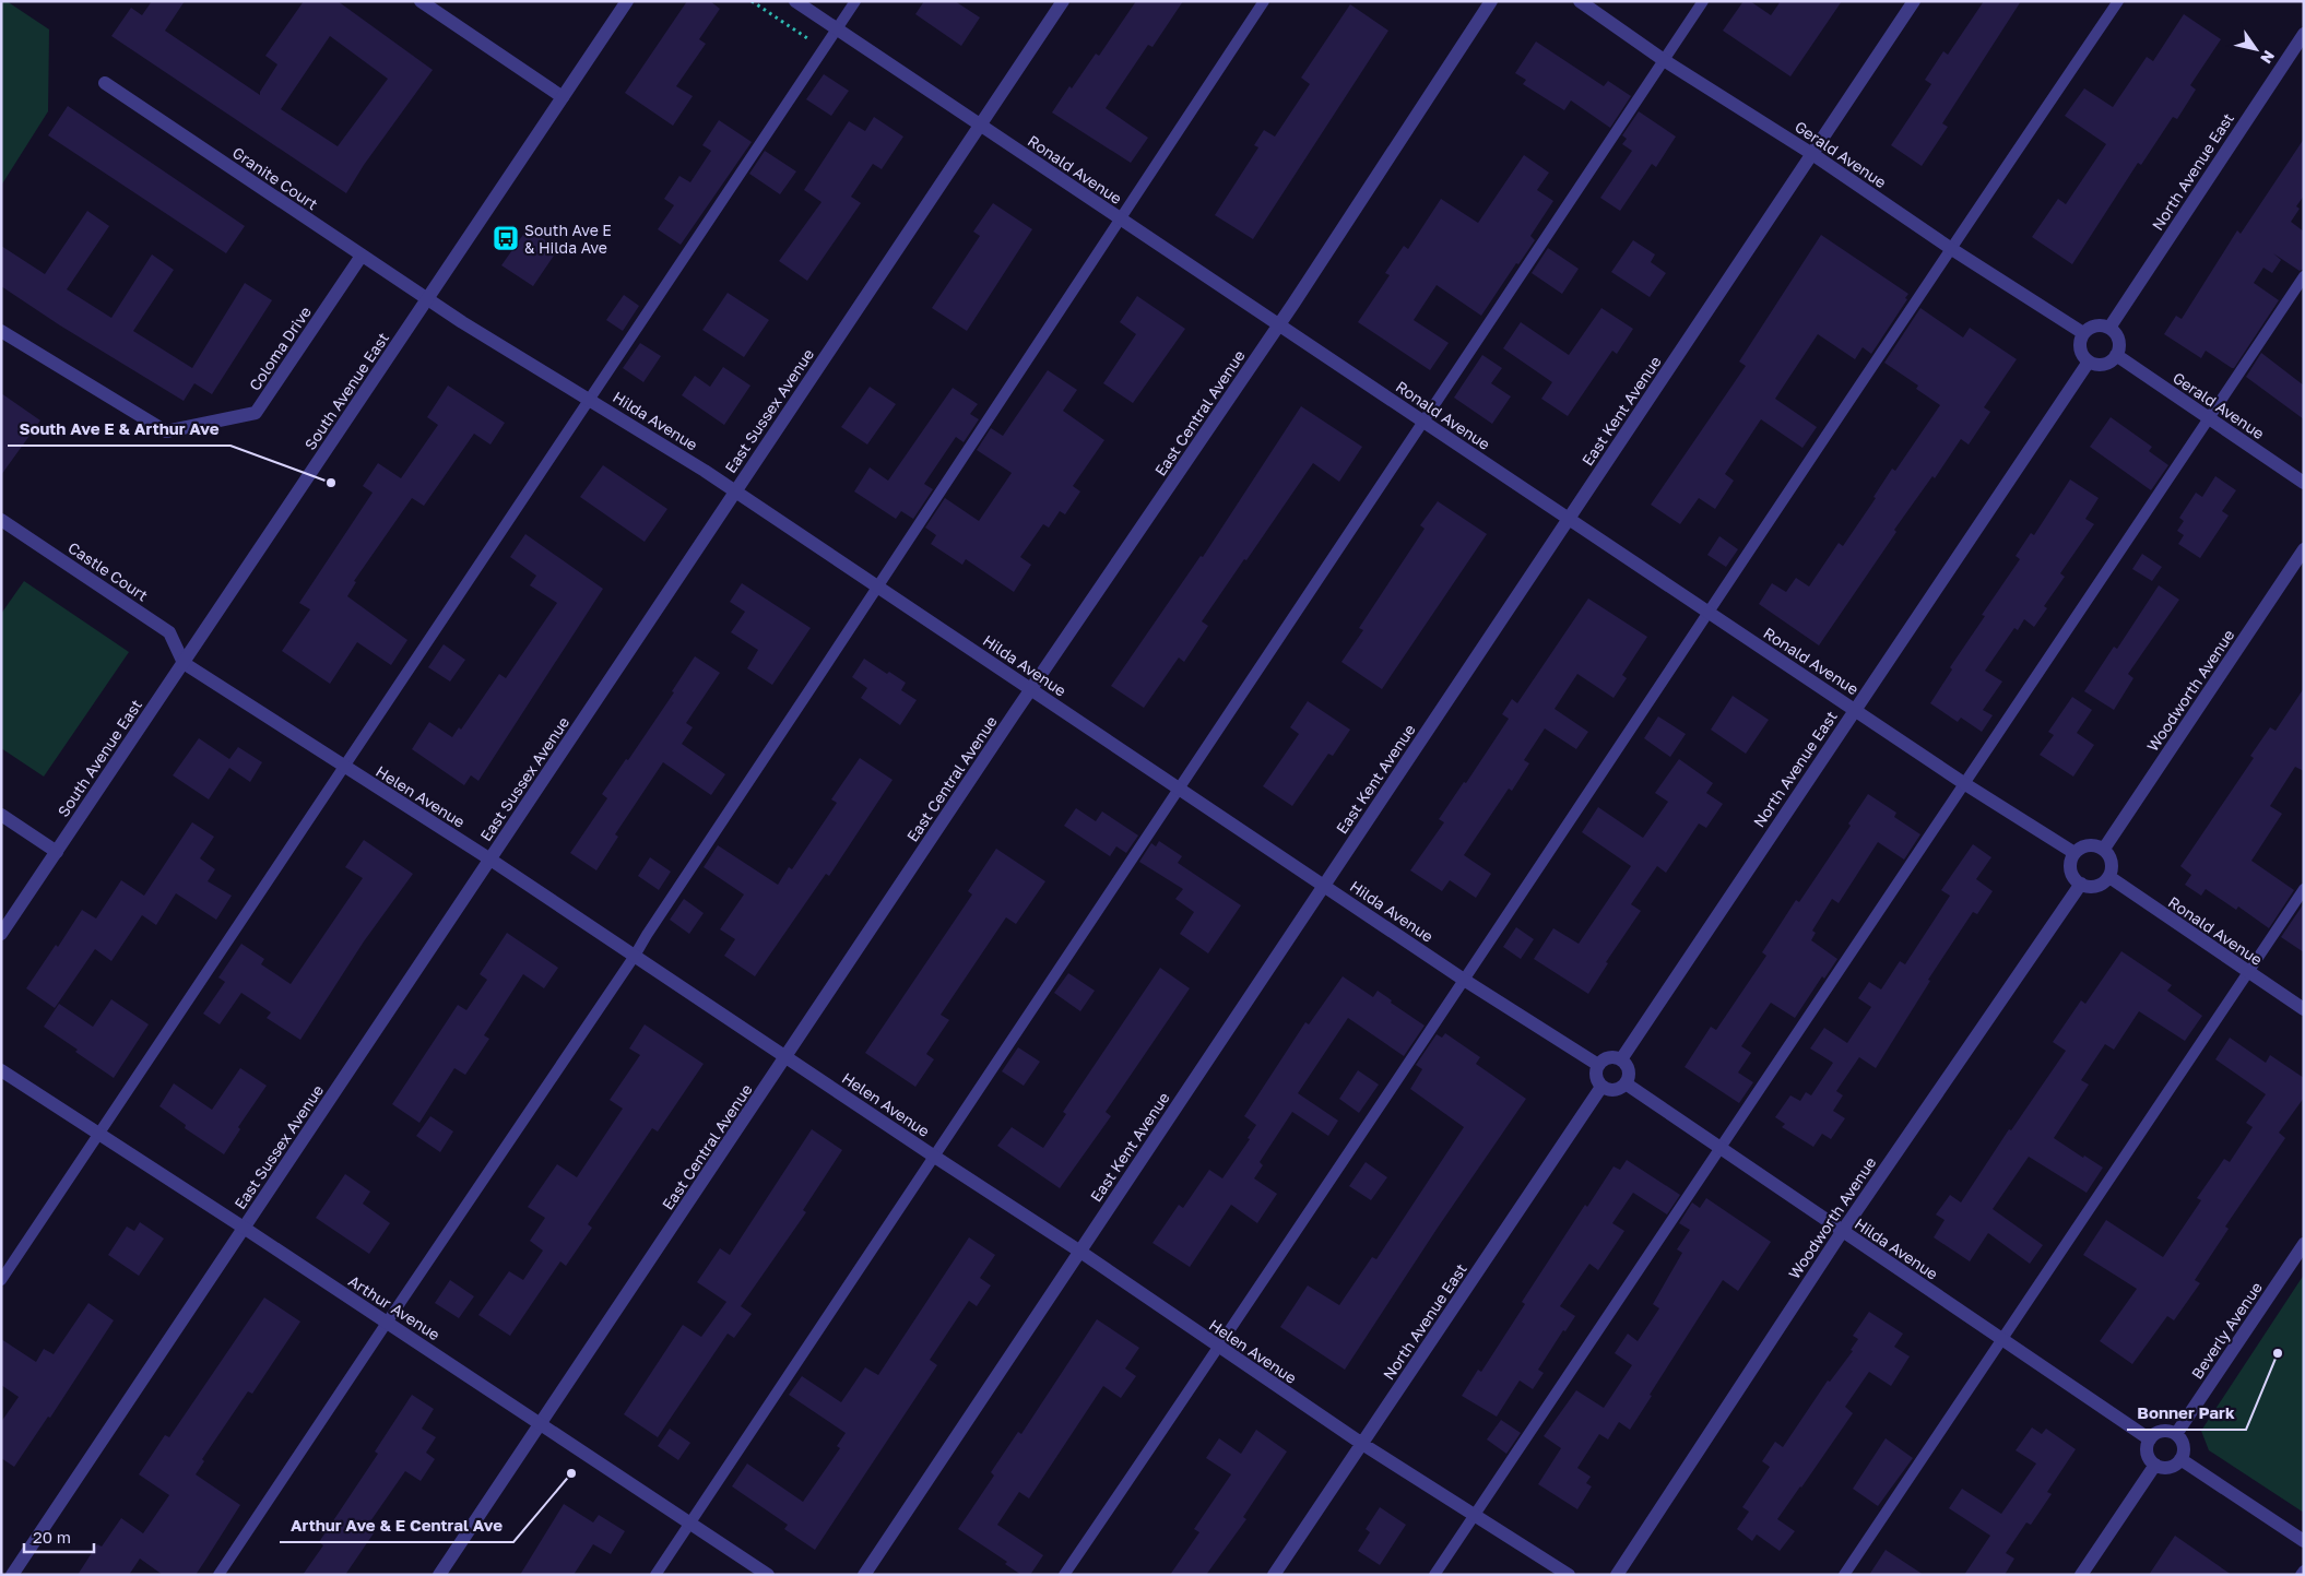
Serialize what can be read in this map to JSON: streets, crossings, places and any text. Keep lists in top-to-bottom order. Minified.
{"streets":{"street":["Gerald Avenue","Ronald Avenue","North Avenue East","Granite Court","Coloma Drive","South Avenue East","East Sussex Avenue","East Kent Avenue","East Central Avenue","Hilda Avenue","Castle Court","Woodworth Avenue","Helen Avenue","Arthur Avenue","Beverly Avenue"]},"crossings":[["Gerald Avenue","North Avenue East"],["Gerald Avenue","East Kent Avenue"],["Ronald Avenue","North Avenue East"],["Ronald Avenue","East Sussex Avenue"],["Ronald Avenue","East Kent Avenue"],["Ronald Avenue","East Central Avenue"],["Ronald Avenue","Woodworth Avenue"],["North Avenue East","Hilda Avenue"],["North Avenue East","Helen Avenue"],["Granite Court","Coloma Drive"],["Granite Court","South Avenue East"],["Granite Court","Hilda Avenue"],["South Avenue East","Hilda Avenue"],["South Avenue East","Castle Court"],["South Avenue East","Helen Avenue"],["East Sussex Avenue","Hilda Avenue"],["East Sussex Avenue","Helen Avenue"],["East Sussex Avenue","Arthur Avenue"],["East Kent Avenue","Hilda Avenue"],["East Kent Avenue","Helen Avenue"],["East Central Avenue","Hilda Avenue"],["East Central Avenue","Helen Avenue"],["East Central Avenue","Arthur Avenue"],["Hilda Avenue","Woodworth Avenue"],["Hilda Avenue","Beverly Avenue"],["Castle Court","Helen Avenue"]],"places":{"bus stop":["South Ave E & Hilda Ave"],"other":["South Ave E & Arthur Ave","Bonner Park","Arthur Ave & E Central Ave"]},"scale_bar":"20 m","north":"bottom right"}
